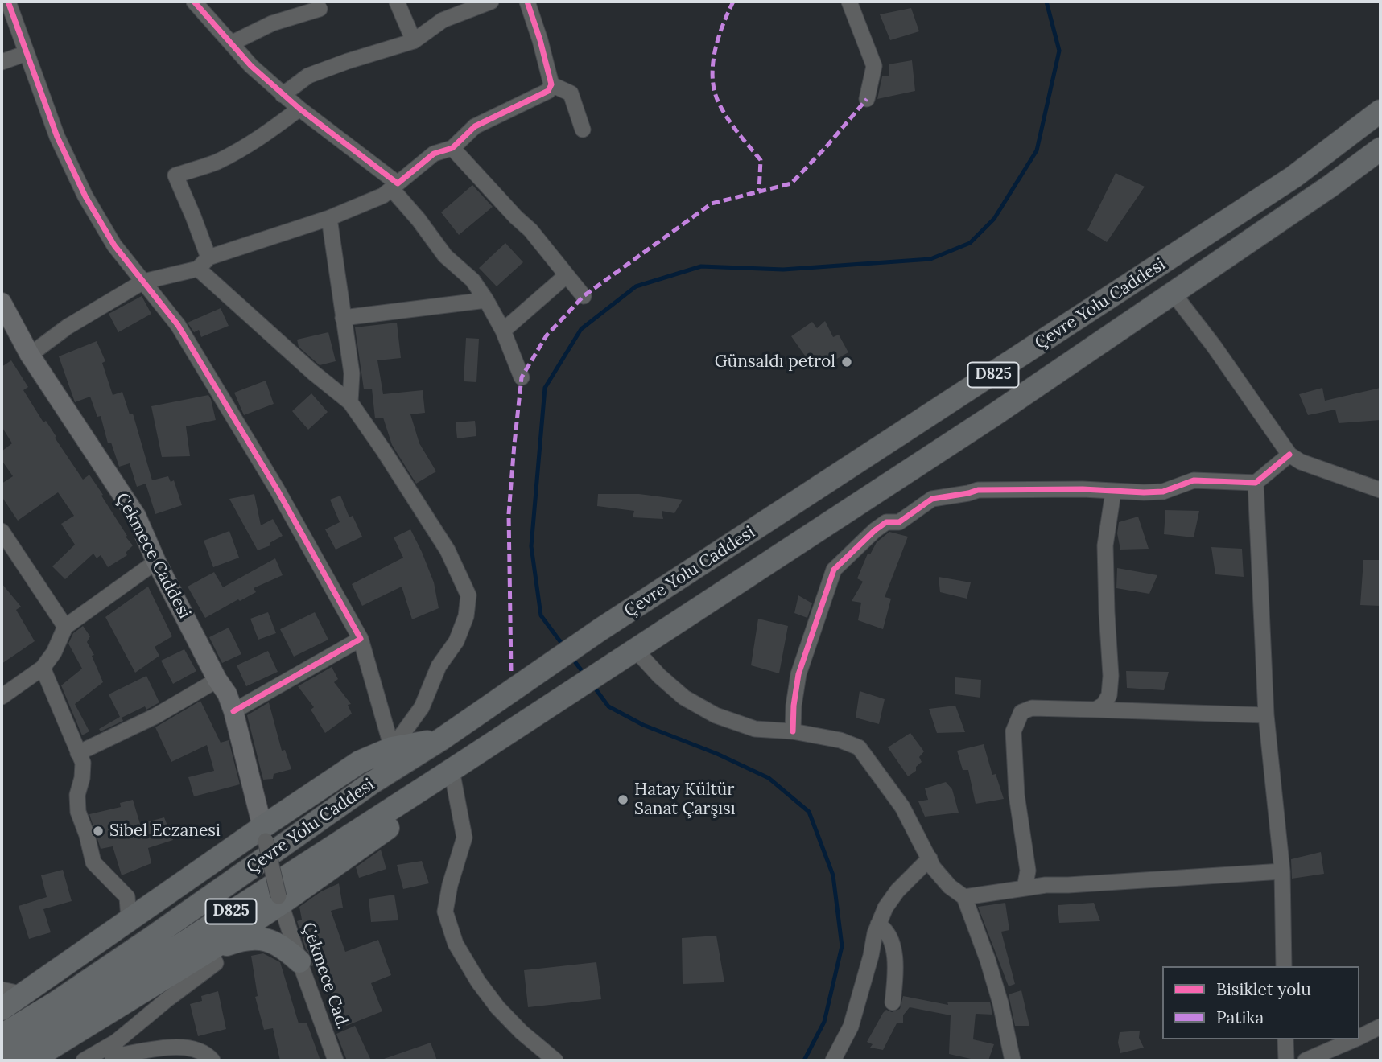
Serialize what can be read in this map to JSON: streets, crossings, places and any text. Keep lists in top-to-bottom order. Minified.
{"streets":{"highway":["Çevre Yolu Caddesi","D825"],"main road":["Çekmece Caddesi"],"street":["Çekmece Cad."]},"crossings":[["Çekmece Caddesi","Çekmece Cad."]],"places":["Günsaldı petrol","Hatay Kültür Sanat Çarşısı","Sibel Eczanesi"],"legend":["Bisiklet yolu","Patika"]}
